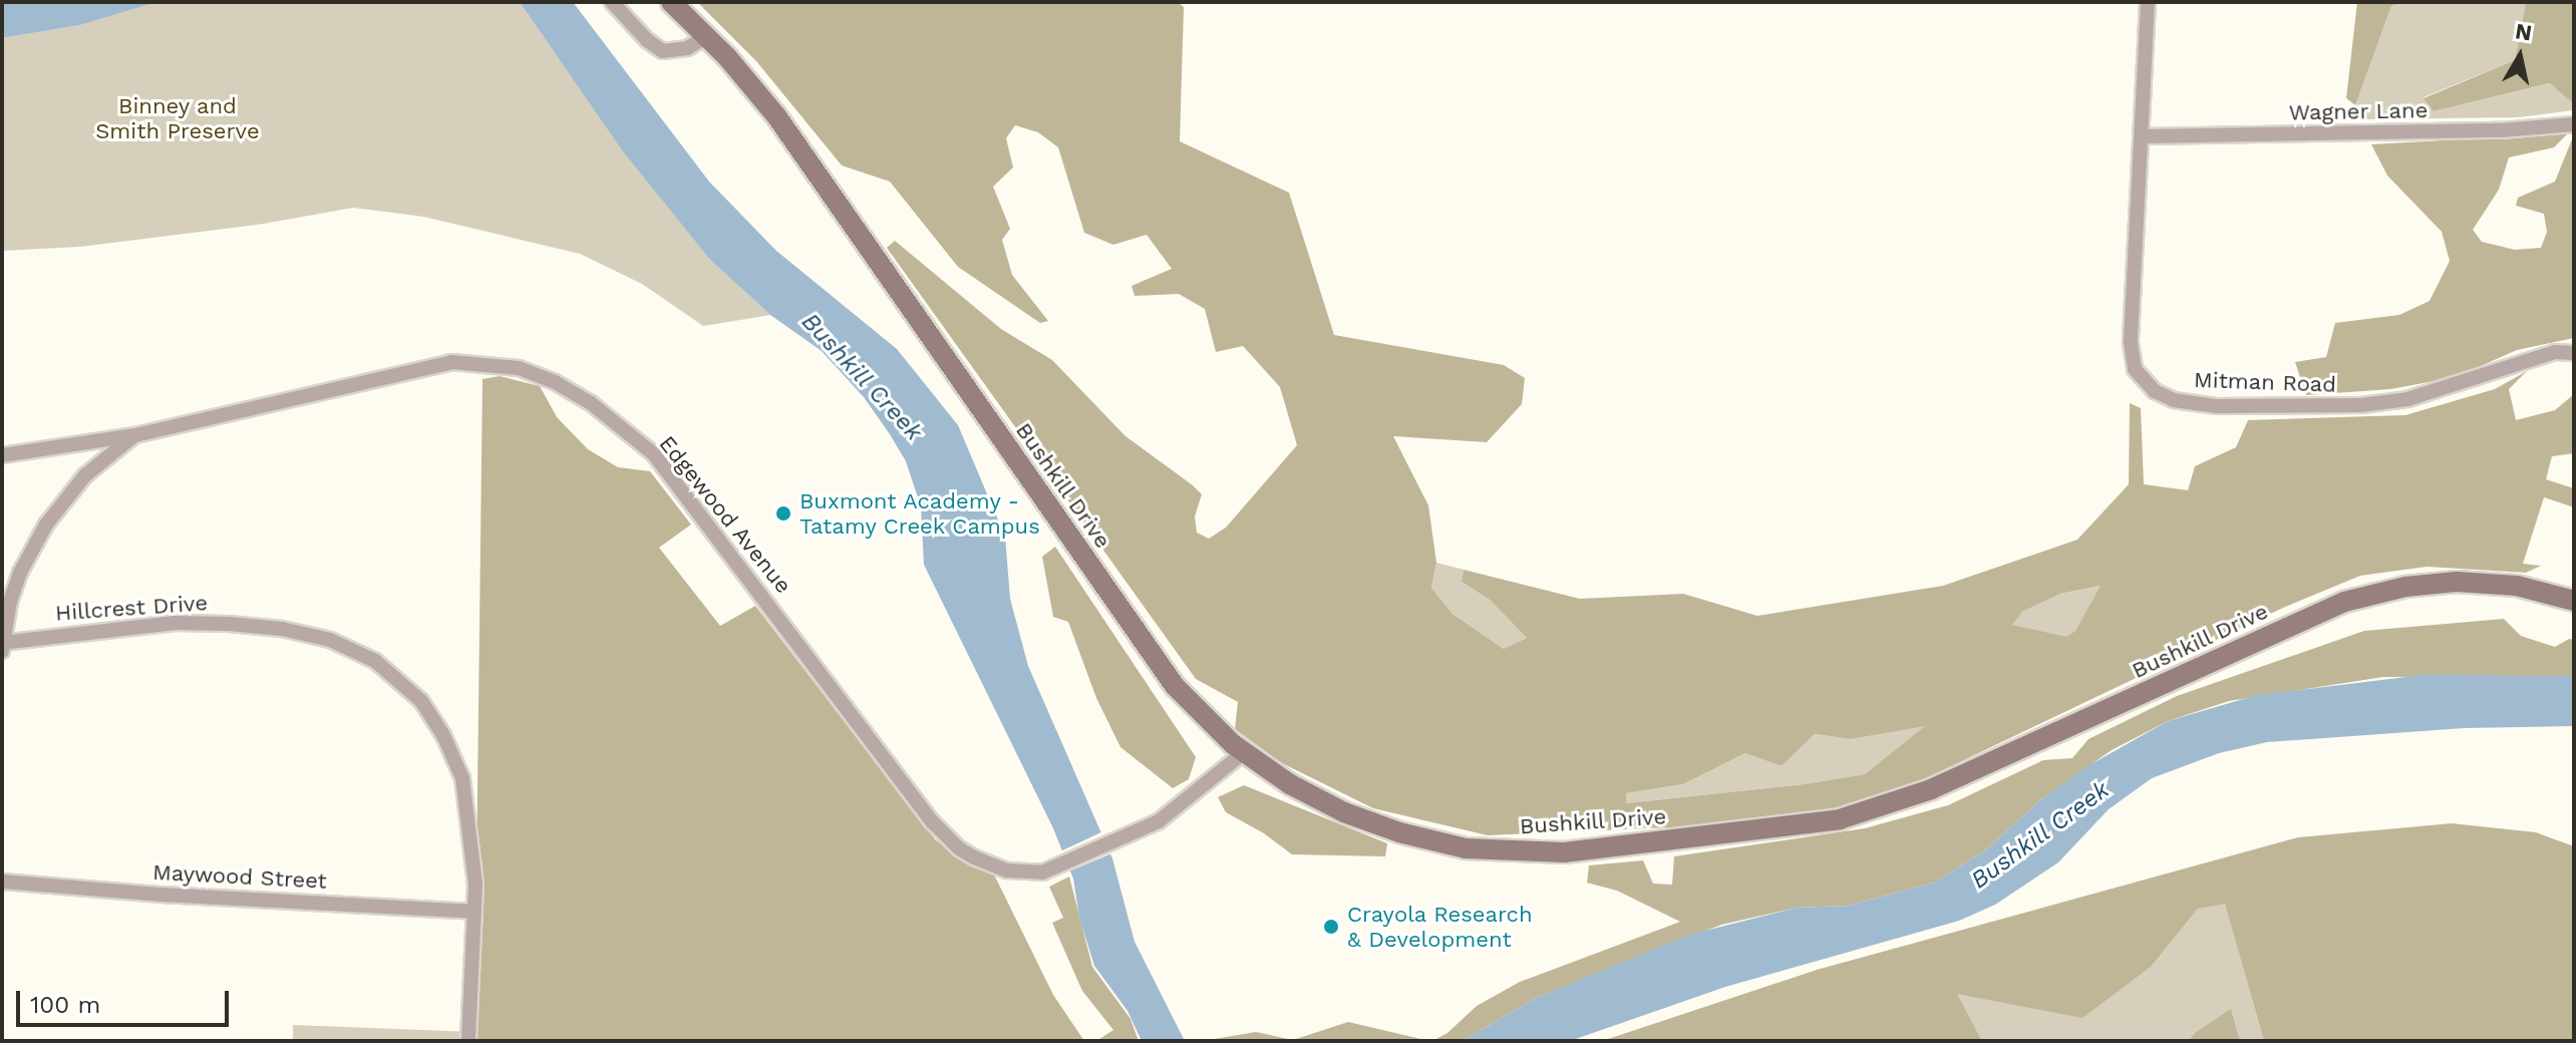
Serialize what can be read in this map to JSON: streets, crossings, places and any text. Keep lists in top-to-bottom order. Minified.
{"streets":{"main road":["Bushkill Drive"],"street":["Wagner Lane","Mitman Road","Edgewood Avenue","Hillcrest Drive","Maywood Street"]},"crossings":[["Wagner Lane","Mitman Road"],["Bushkill Drive","Edgewood Avenue"],["Hillcrest Drive","Maywood Street"]],"water":["Bushkill Creek"],"parks":["Binney and Smith Preserve"],"places":["Buxmont Academy - Tatamy Creek Campus","Crayola Research & Development"],"scale_bar":"100 m","north":"top"}
